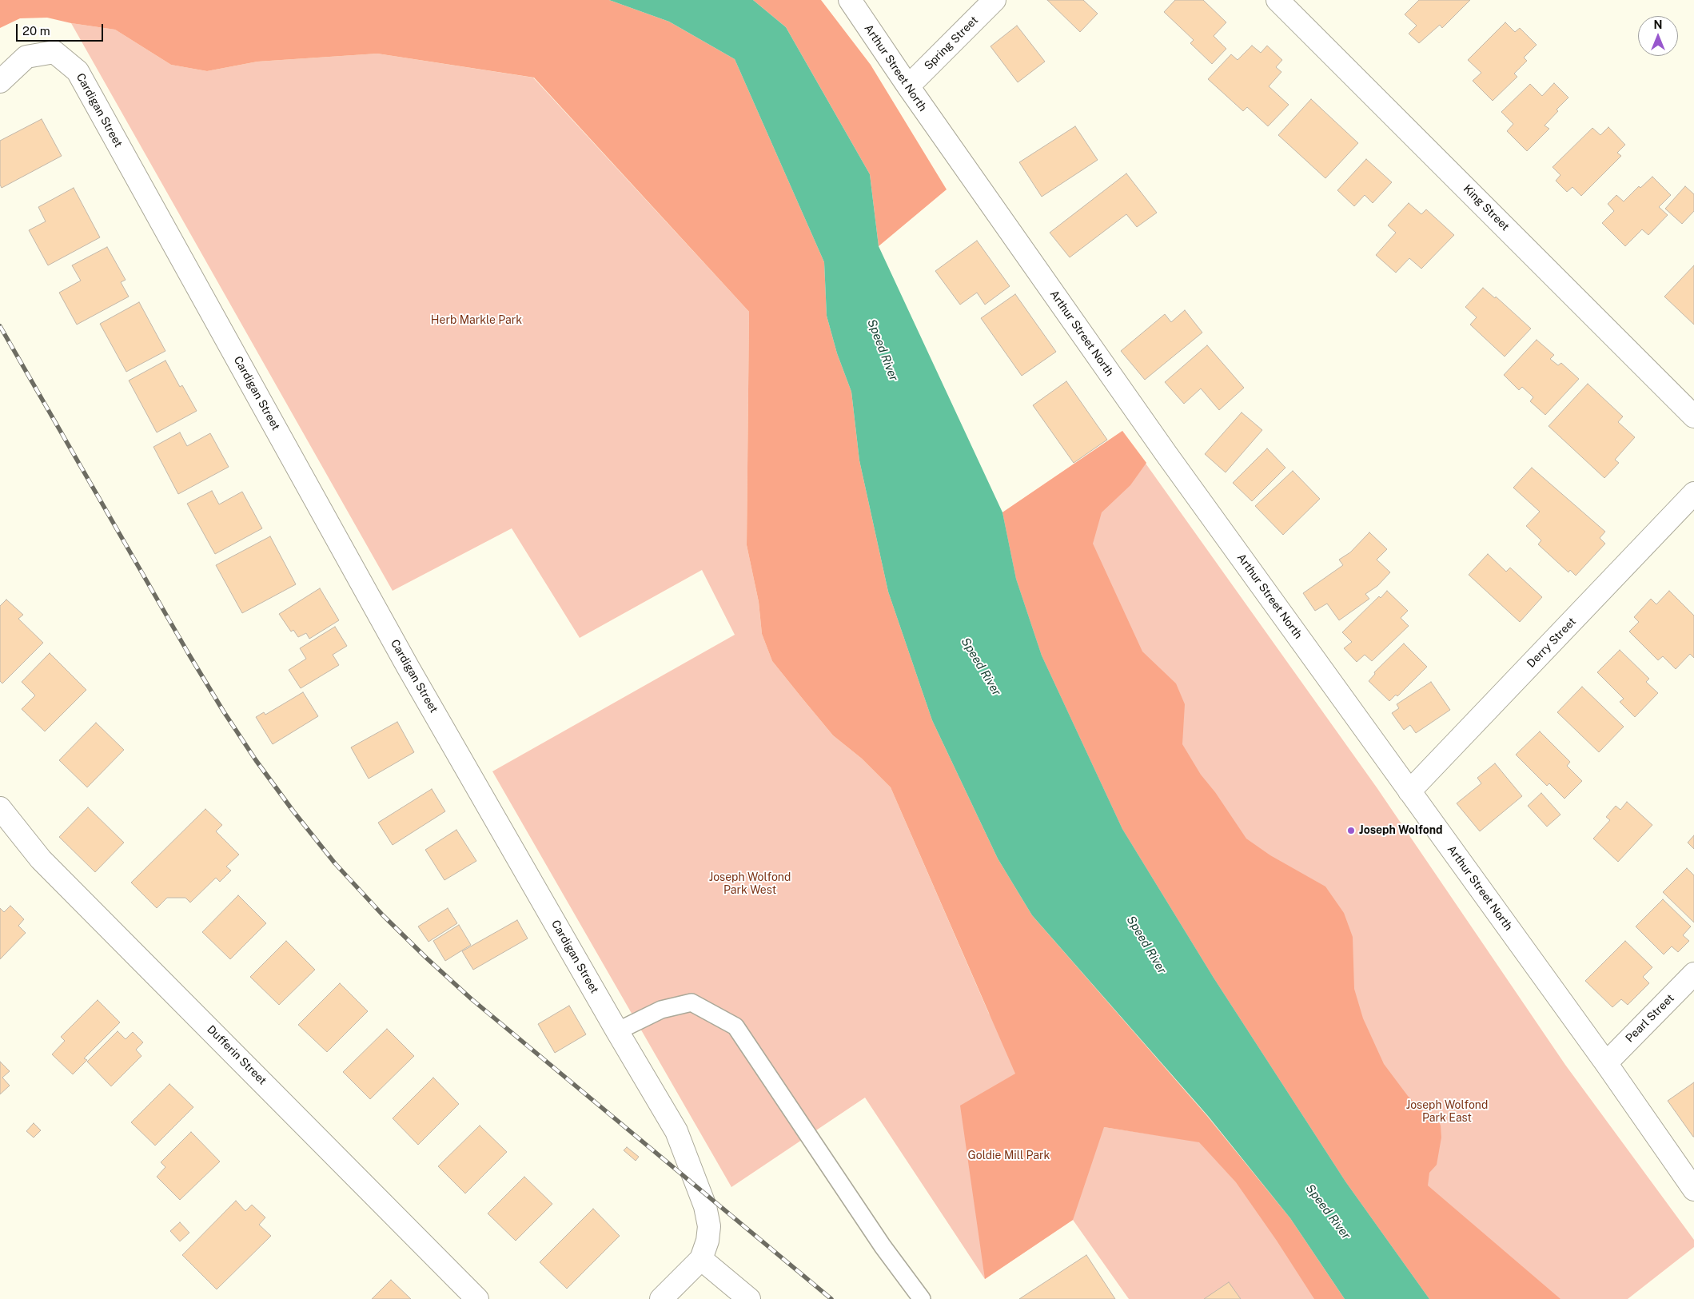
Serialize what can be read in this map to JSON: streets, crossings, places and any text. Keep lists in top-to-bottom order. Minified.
{"streets":{"street":["Spring Street","Arthur Street North","Cardigan Street","King Street","Derry Street","Pearl Street","Dufferin Street"]},"crossings":[["Spring Street","Arthur Street North"],["Arthur Street North","Derry Street"],["Arthur Street North","Pearl Street"]],"water":["Speed River"],"parks":["Herb Markle Park","Joseph Wolfond Park West","Joseph Wolfond Park East","Goldie Mill Park"],"places":["Joseph Wolfond"],"scale_bar":"20 m","north":"top"}
